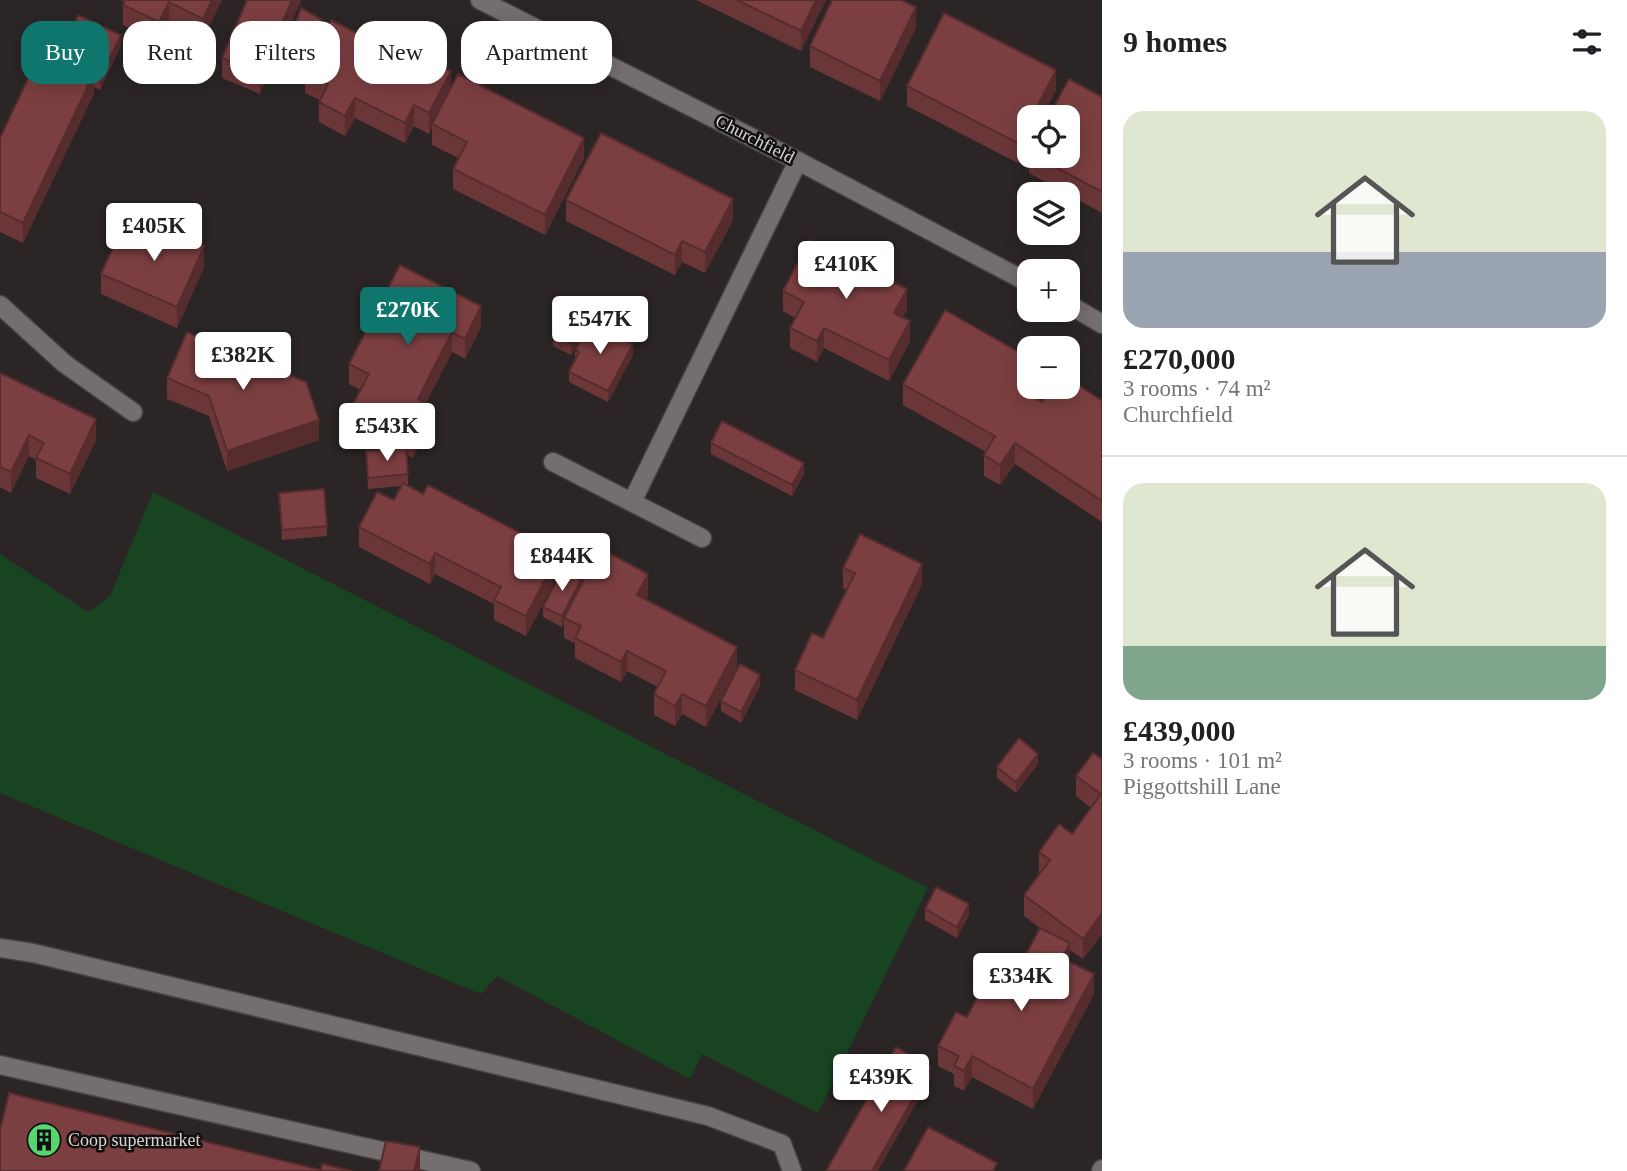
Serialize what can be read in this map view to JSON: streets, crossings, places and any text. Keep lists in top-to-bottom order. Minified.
{"streets":{"street":["Churchfield"]},"places":{"building":["Coop supermarket"]},"page":{"heading":"9 homes","chip":["Buy","Rent","Filters","New","Apartment"],"list":[{"name":"£270,000","note":"3 rooms · 74 m² · Churchfield"},{"name":"£439,000","note":"3 rooms · 101 m² · Piggottshill Lane"}],"map_buttons":["+","−"],"price":["£405K","£410K","£270K","£547K","£382K","£543K","£844K","£334K","£439K"]}}
